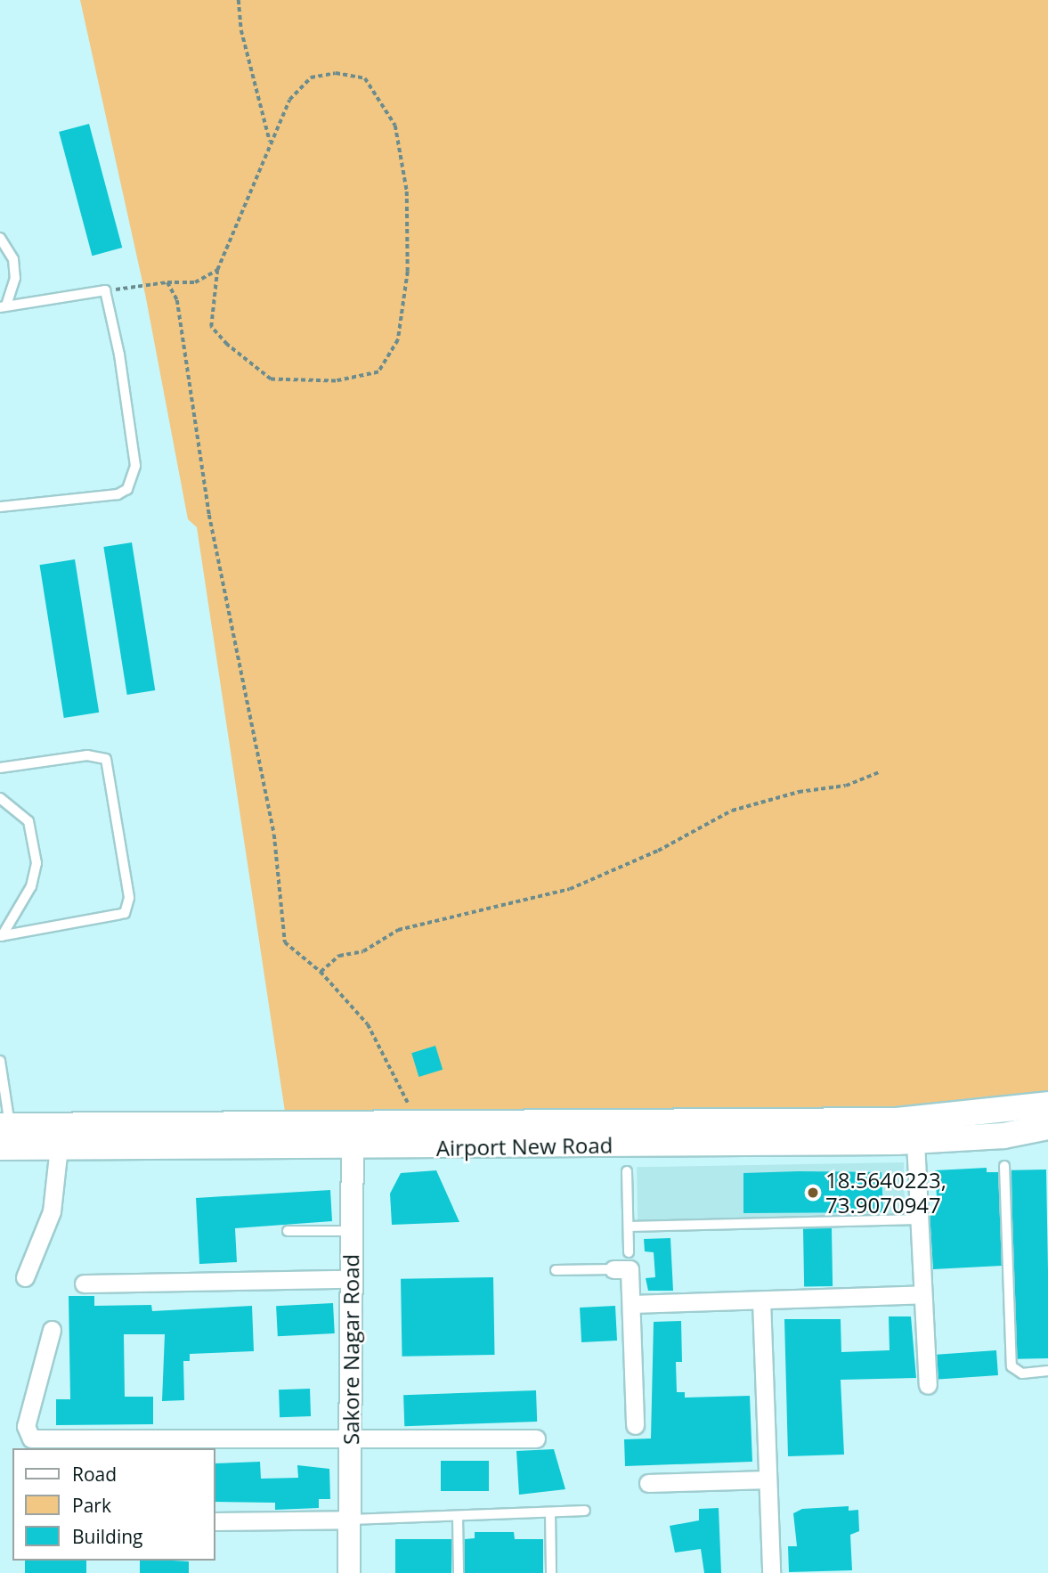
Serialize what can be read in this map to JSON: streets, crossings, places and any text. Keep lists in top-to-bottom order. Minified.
{"streets":{"main road":["Airport New Road"],"street":["Sakore Nagar Road"]},"crossings":[["Airport New Road","Sakore Nagar Road"]],"places":["18.5640223, 73.9070947"],"legend":["Road","Park","Building"]}
